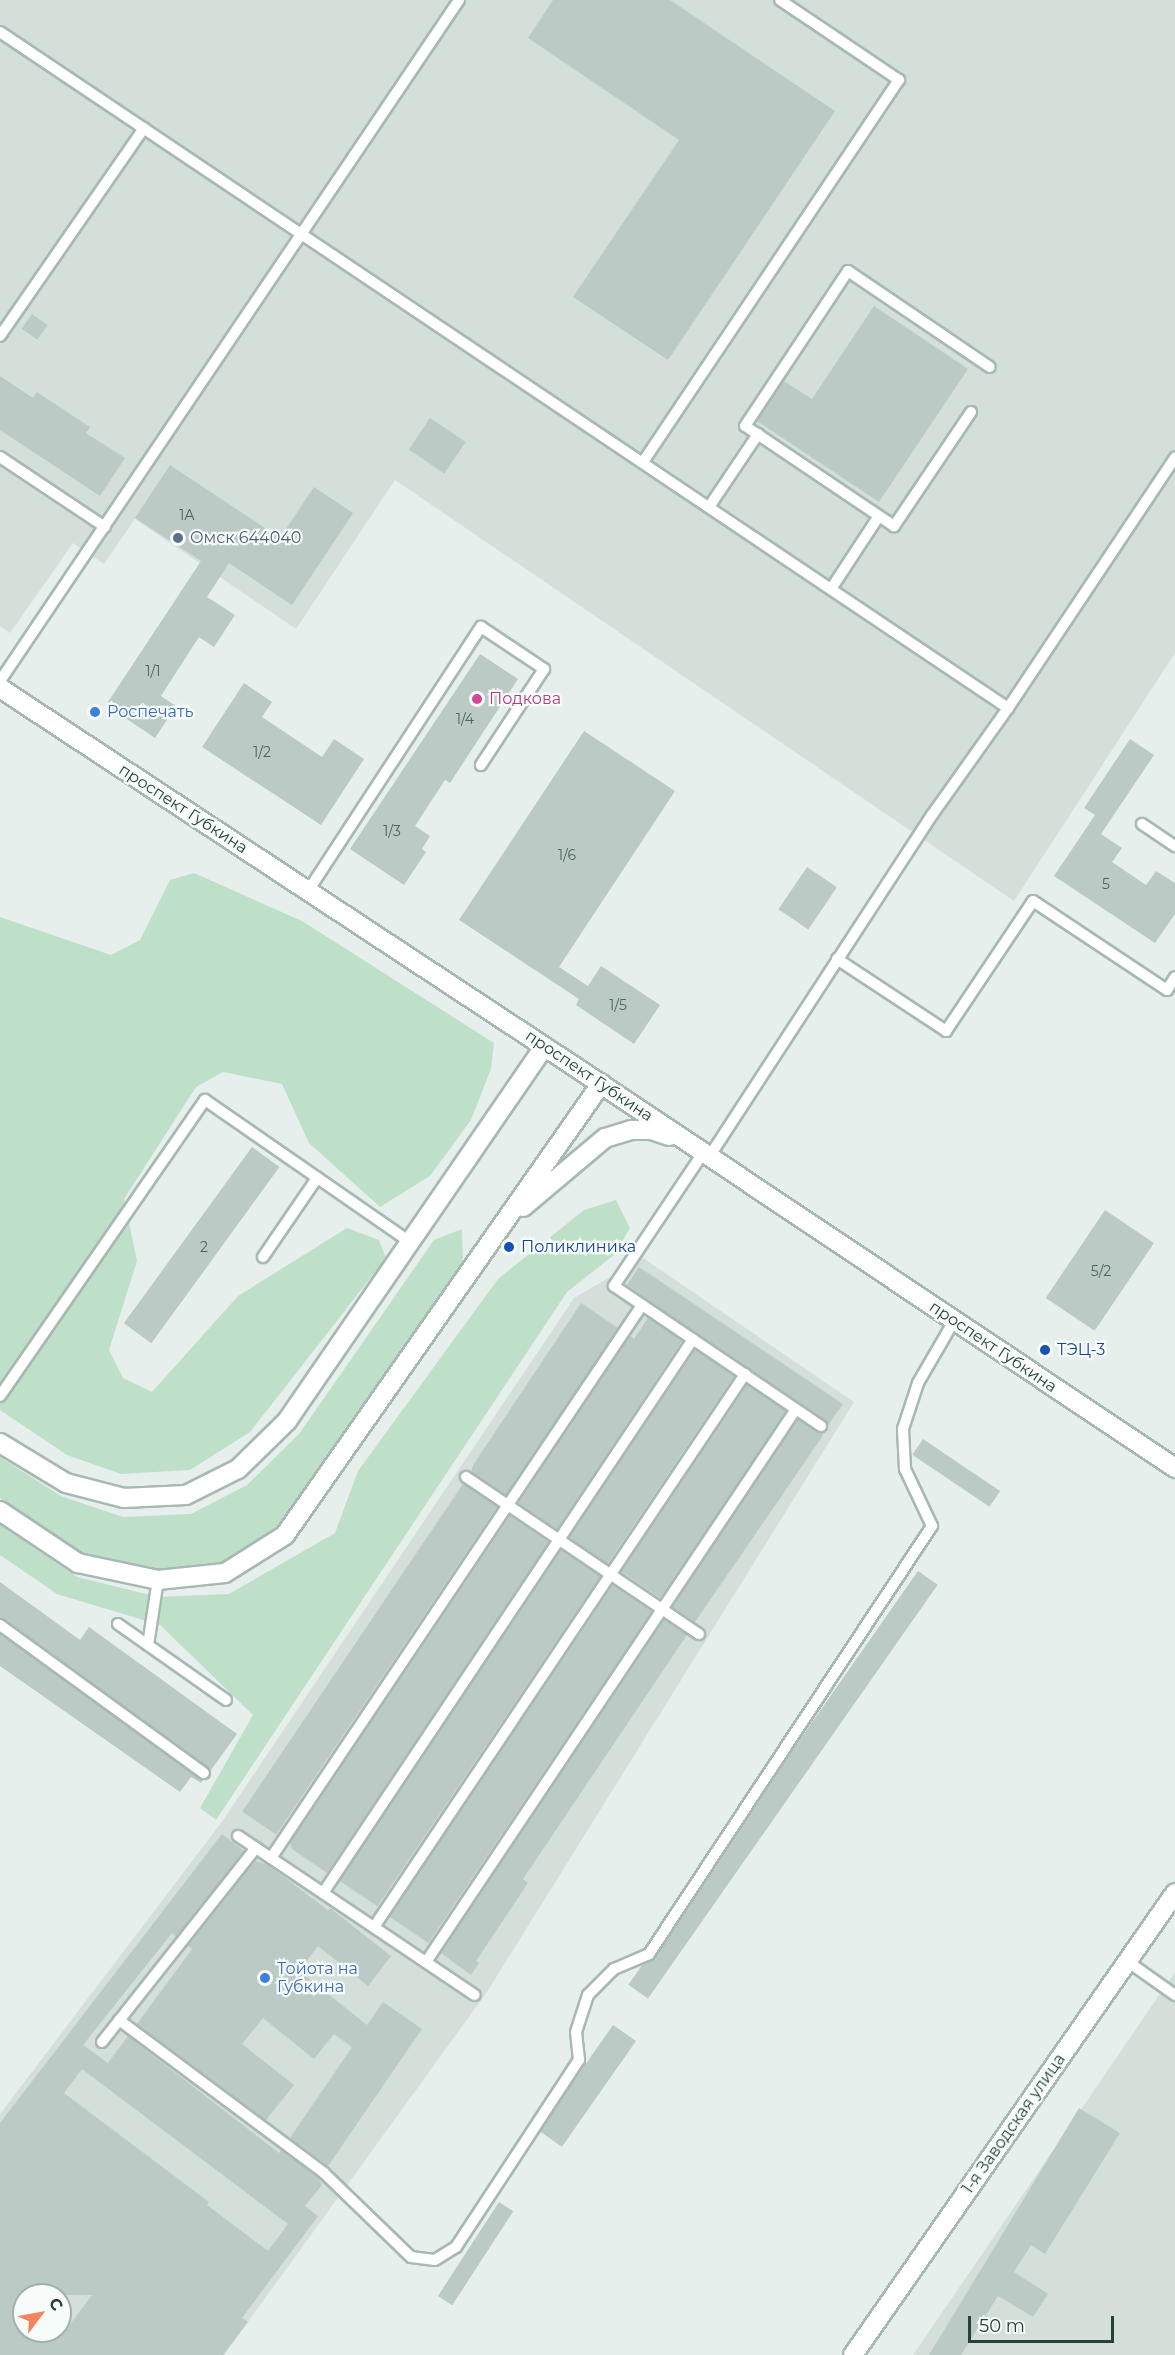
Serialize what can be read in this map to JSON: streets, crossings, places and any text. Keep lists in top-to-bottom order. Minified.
{"streets":{"main road":["проспект Губкина","1-я Заводская улица"]},"places":["Омск 644040","Подкова","Роспечать","Поликлиника","ТЭЦ-3","Тойота на Губкина"],"house_numbers":["1А","1/1","1/4","1/2","1/3","1/6","5","1/5","2","5/2"],"scale_bar":"50 m","north":"top right"}
